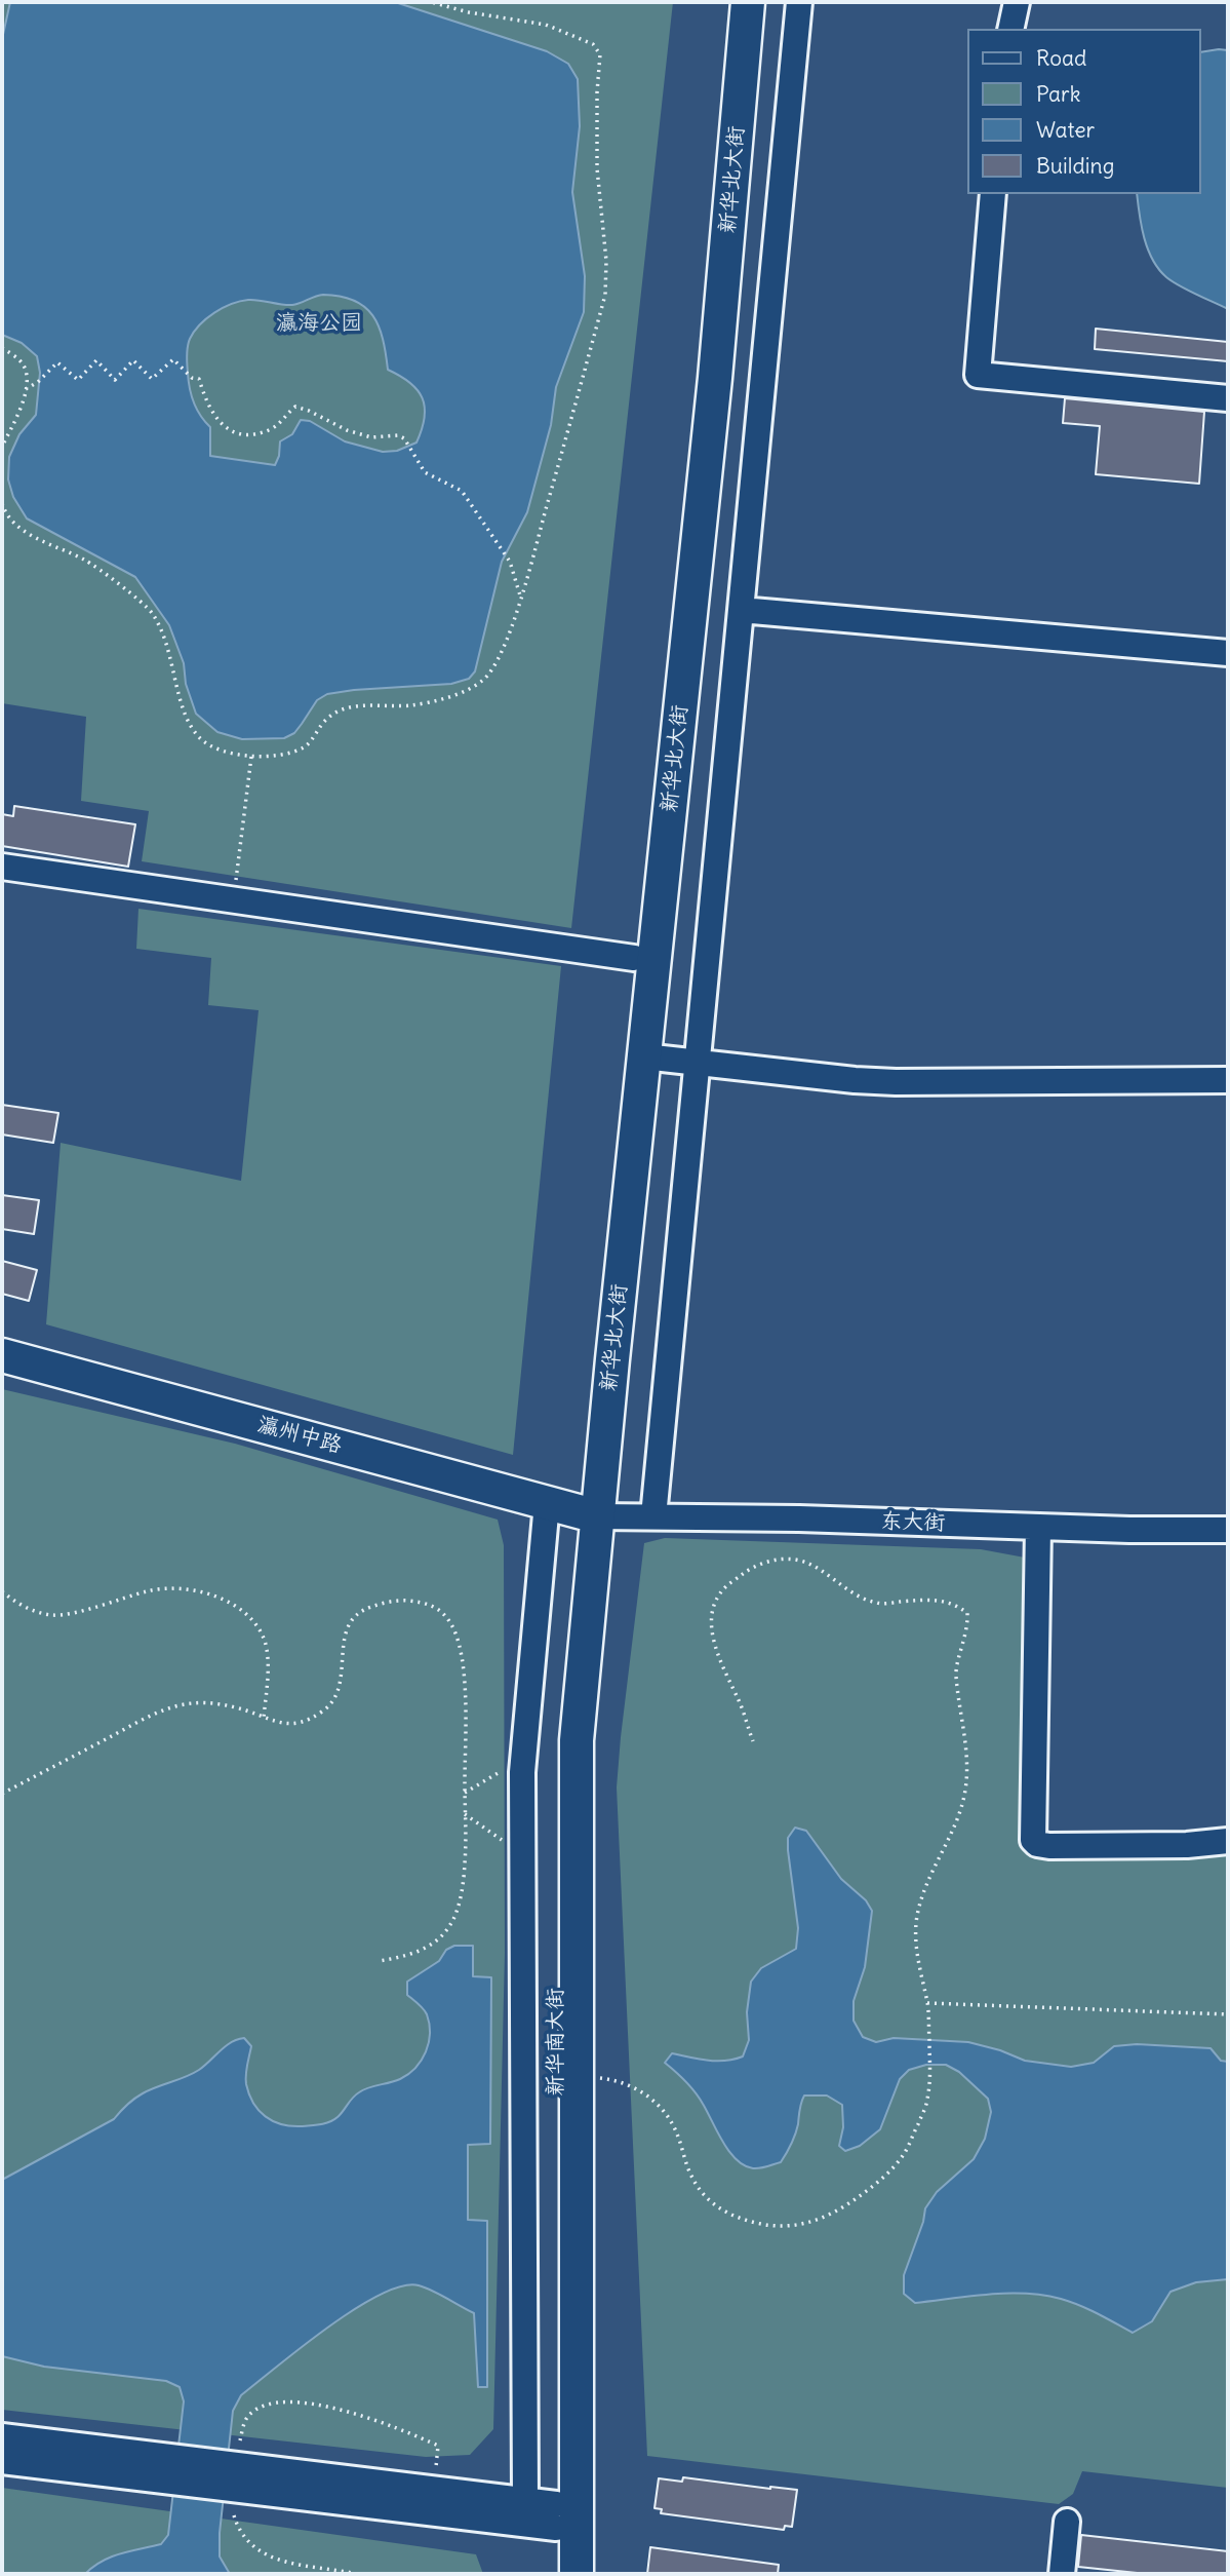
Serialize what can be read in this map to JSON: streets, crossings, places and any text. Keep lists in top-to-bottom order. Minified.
{"streets":{"main road":["新华北大街","瀛州中路","新华南大街"],"street":["东大街"]},"crossings":[["新华北大街","瀛州中路"],["新华北大街","东大街"],["新华北大街","新华南大街"],["瀛州中路","东大街"],["瀛州中路","新华南大街"],["东大街","新华南大街"]],"parks":["瀛海公园"],"legend":["Road","Park","Water","Building"]}
